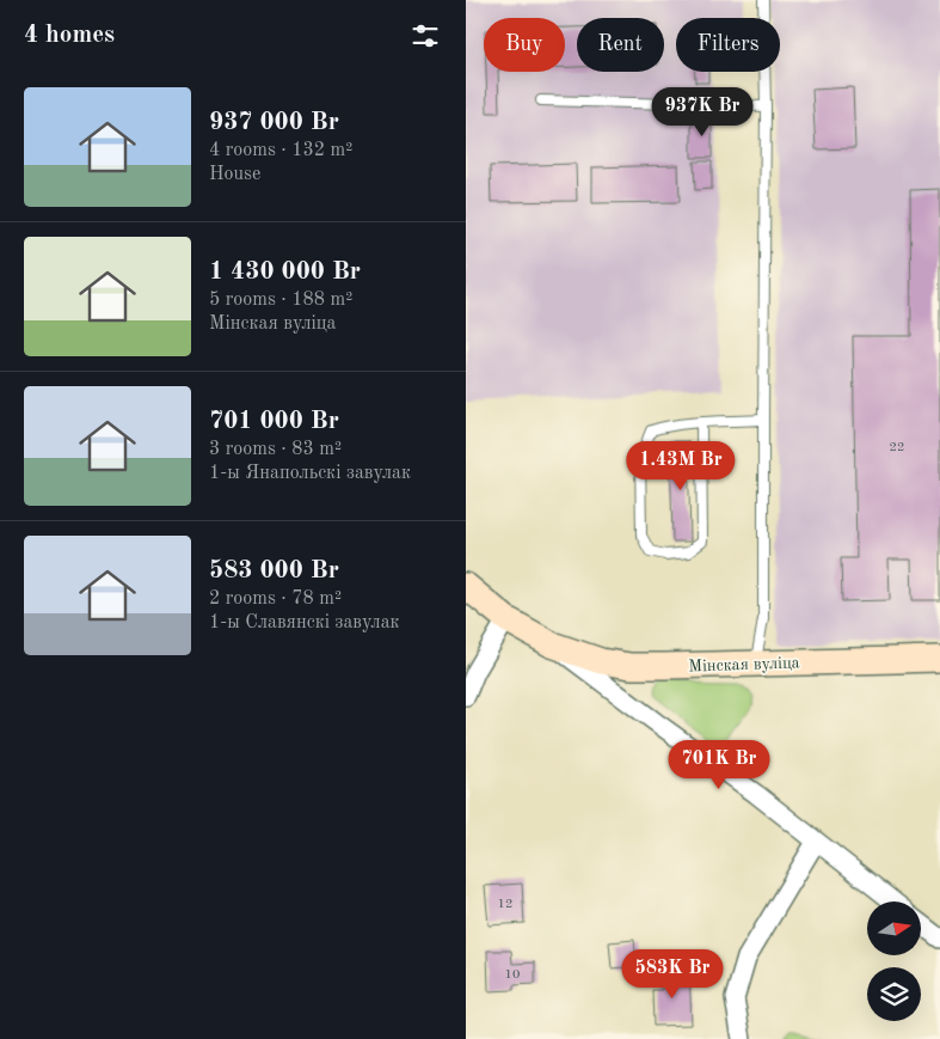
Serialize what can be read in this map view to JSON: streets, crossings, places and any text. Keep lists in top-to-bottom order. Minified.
{"streets":{"main road":["Мінская вуліца"]},"house_numbers":["22","12","10"],"north":"right","page":{"heading":"4 homes","chip":["Buy","Rent","Filters"],"list":[{"name":"937 000 Br","note":"4 rooms · 132 m² · House"},{"name":"1 430 000 Br","note":"5 rooms · 188 m² · Мінская вуліца"},{"name":"701 000 Br","note":"3 rooms · 83 m² · 1-ы Янапольскі завулак"},{"name":"583 000 Br","note":"2 rooms · 78 m² · 1-ы Славянскі завулак"}],"price":["937K Br","1.43M Br","701K Br","583K Br"]}}
